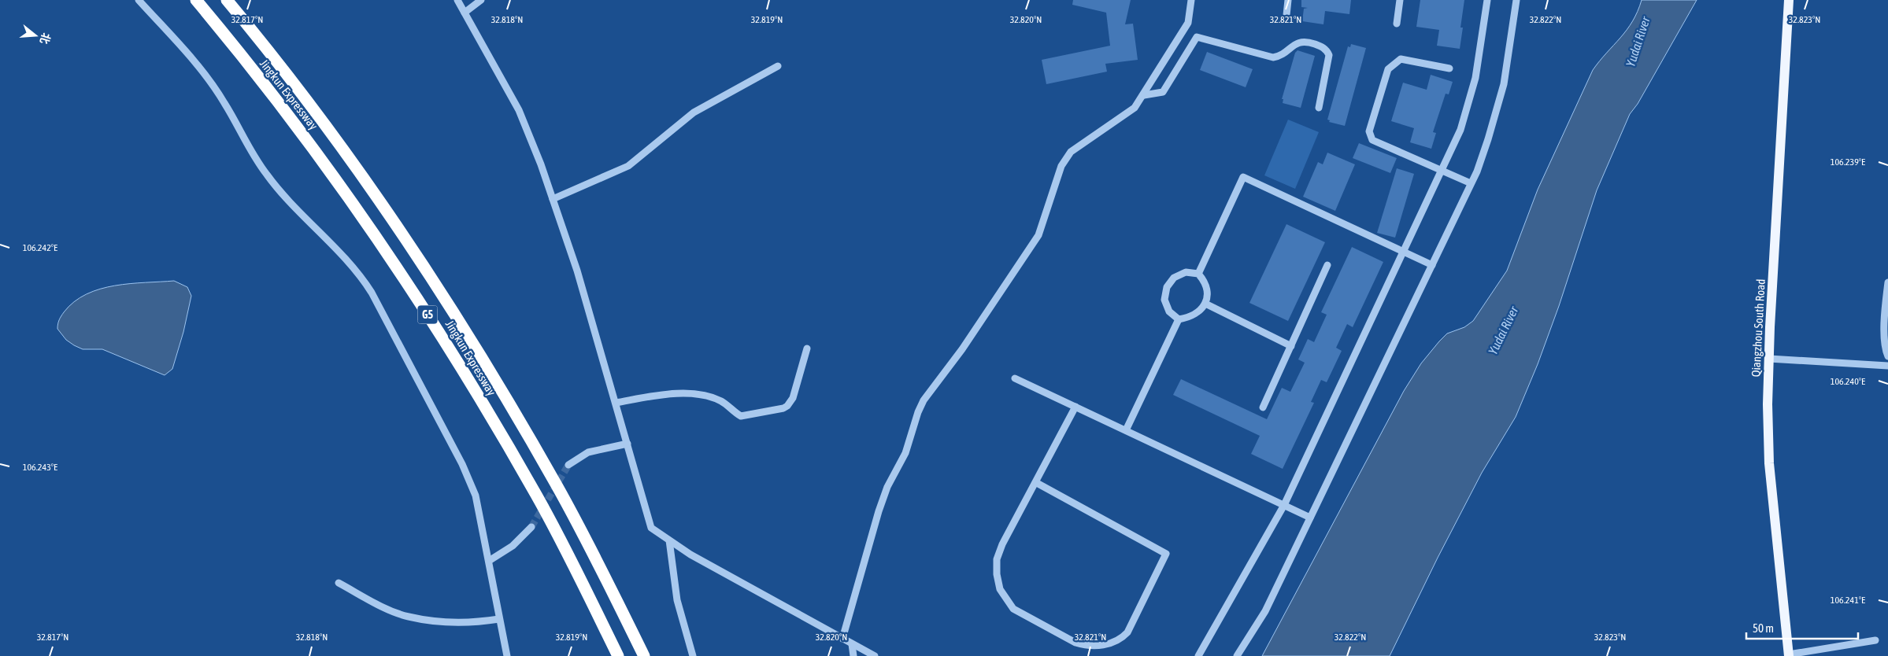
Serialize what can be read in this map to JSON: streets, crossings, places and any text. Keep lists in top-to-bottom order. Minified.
{"streets":{"highway":["Jingkun Expressway","G5"],"main road":["Qiangzhou South Road"]},"water":["Yudai River"],"scale_bar":"50 m","north":"right","coordinates":["32.817°N","32.818°N","32.819°N","32.820°N","32.821°N","32.822°N","32.823°N","106.239°E","106.242°E","106.240°E","106.243°E","106.241°E"]}
